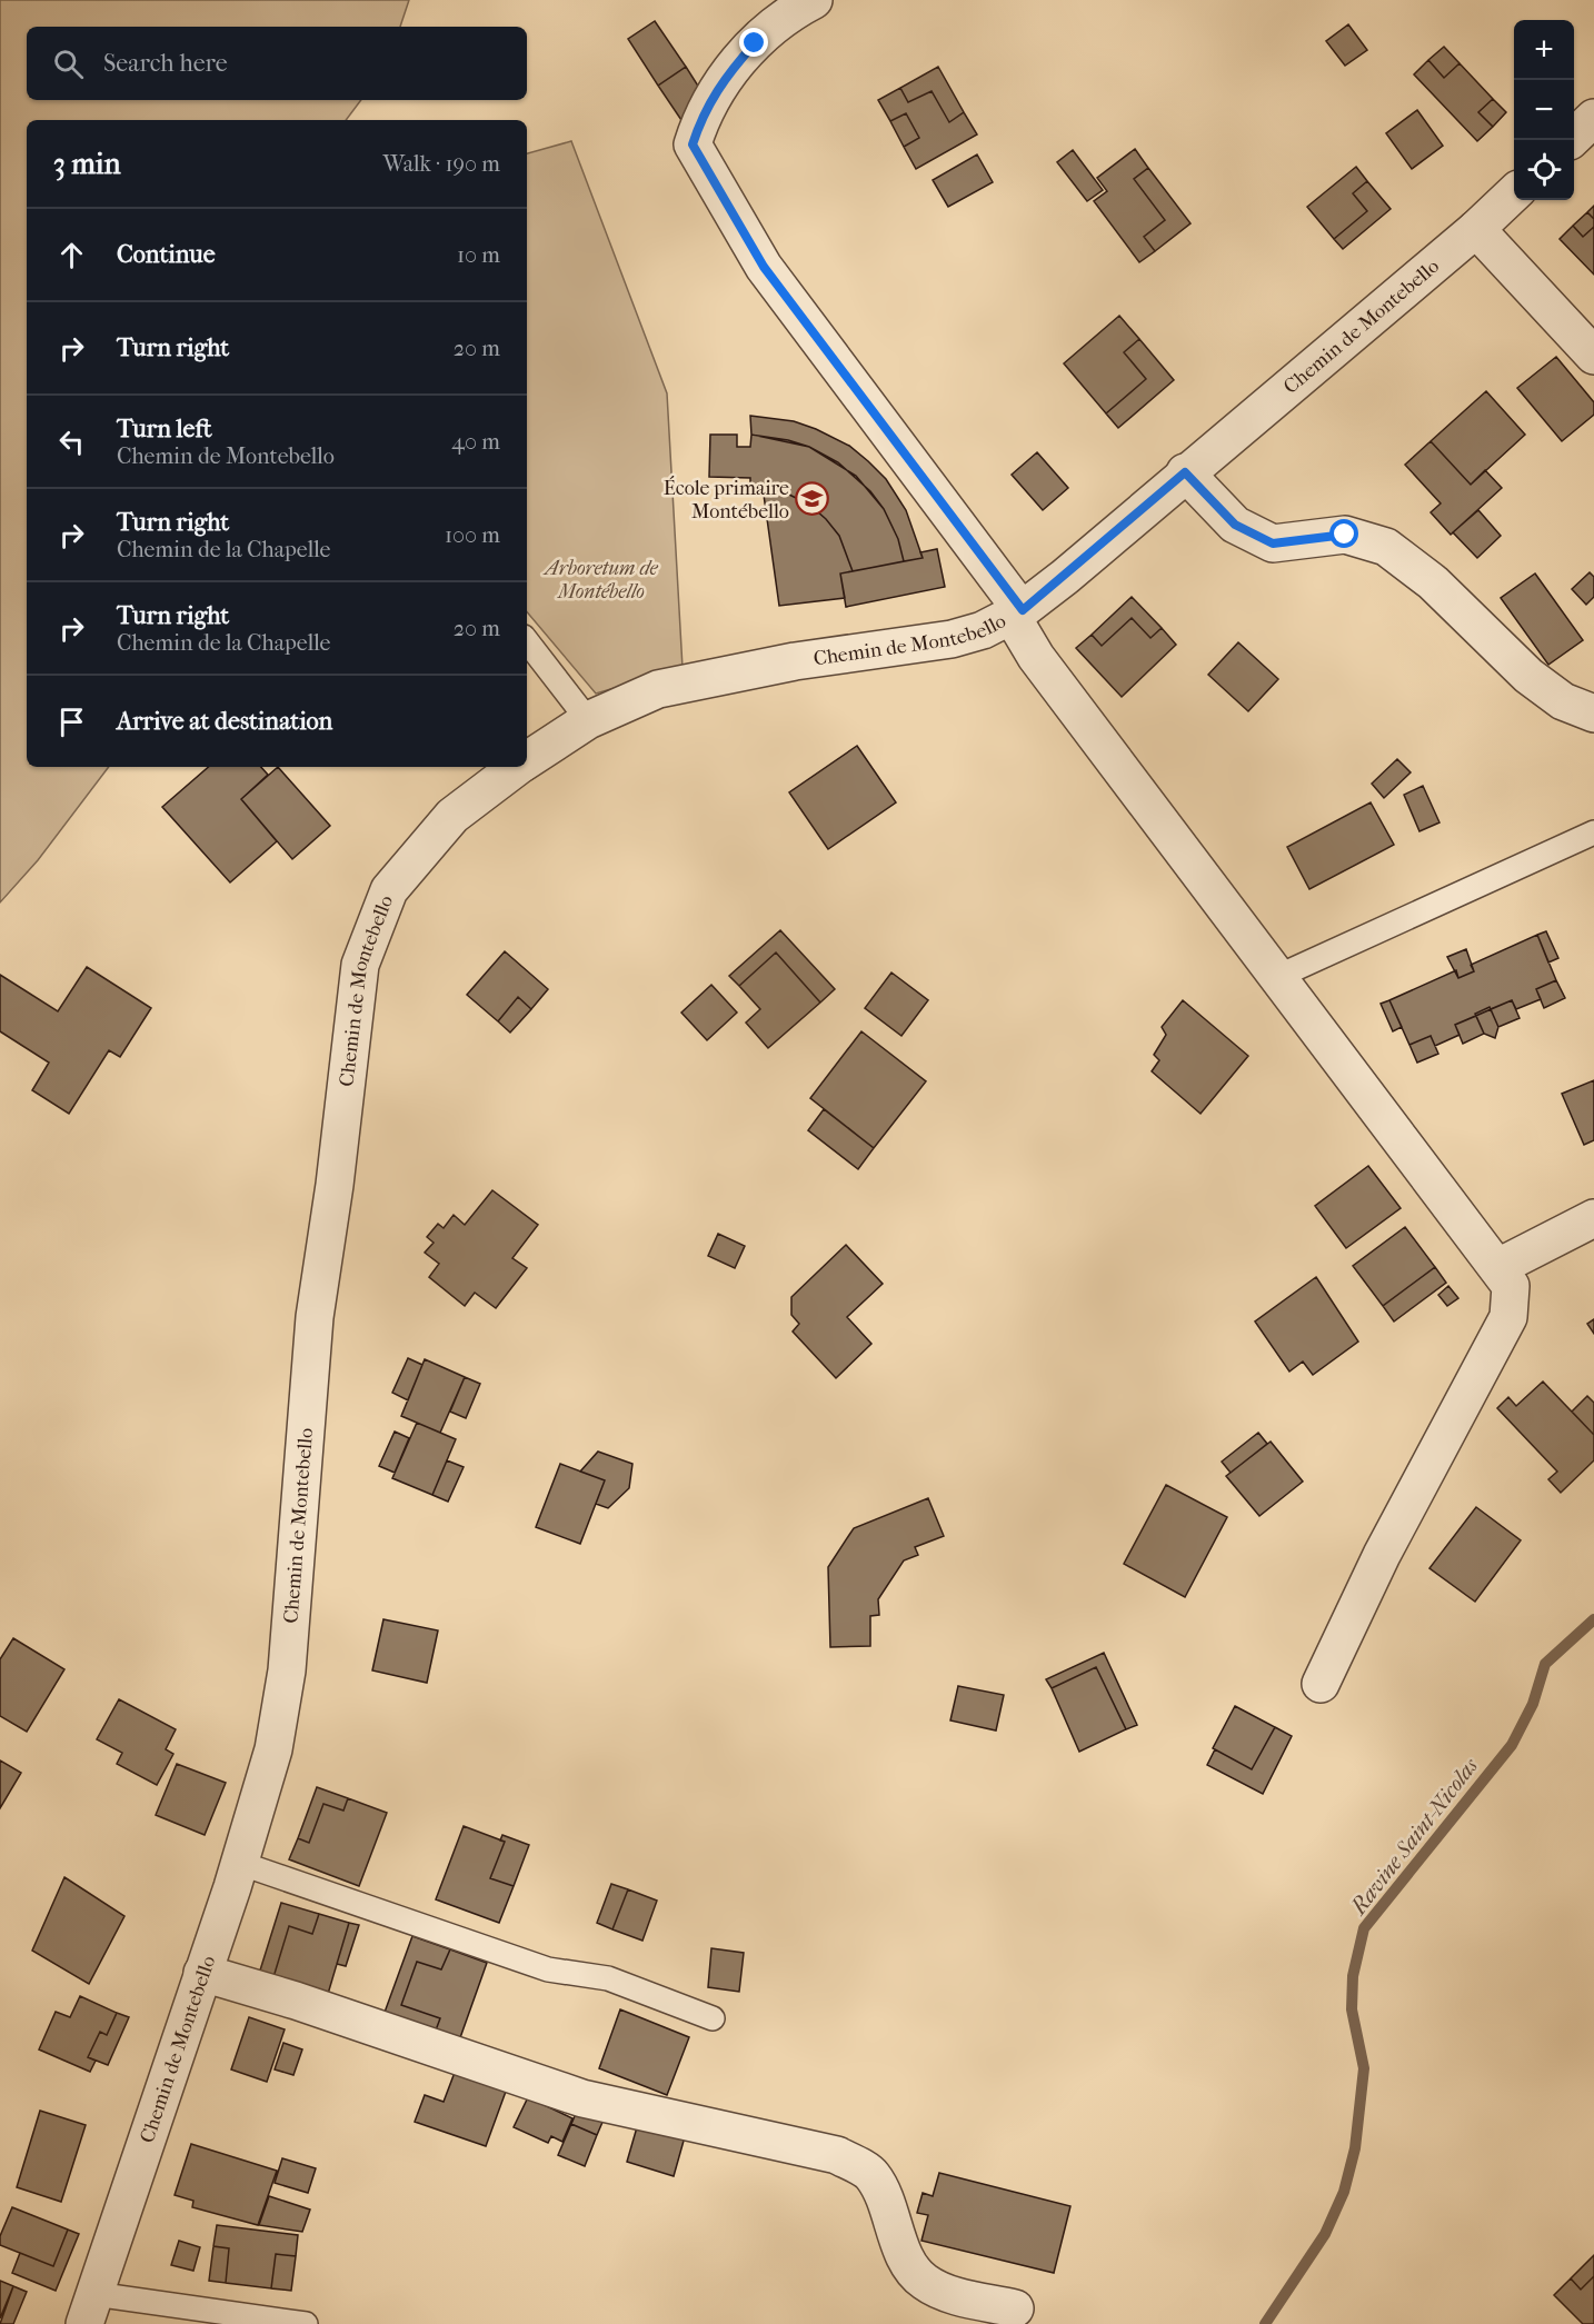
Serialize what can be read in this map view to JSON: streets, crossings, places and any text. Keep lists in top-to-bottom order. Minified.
{"streets":{"street":["Chemin de Montebello"]},"water":["Ravine Saint-Nicolas"],"parks":["Arboretum de Montébello"],"places":{"school or university":["École primaire Montébello"]},"page":{"map_buttons":["+","−"],"search":"Search here","heading":["3 min","Walk · 190 m"],"list":[["Continue","10 m"],["Turn right","20 m"],["Turn left","Chemin de Montebello","40 m"],["Turn right","Chemin de la Chapelle","100 m"],["Turn right","Chemin de la Chapelle","20 m"],"Arrive at destination"]}}
